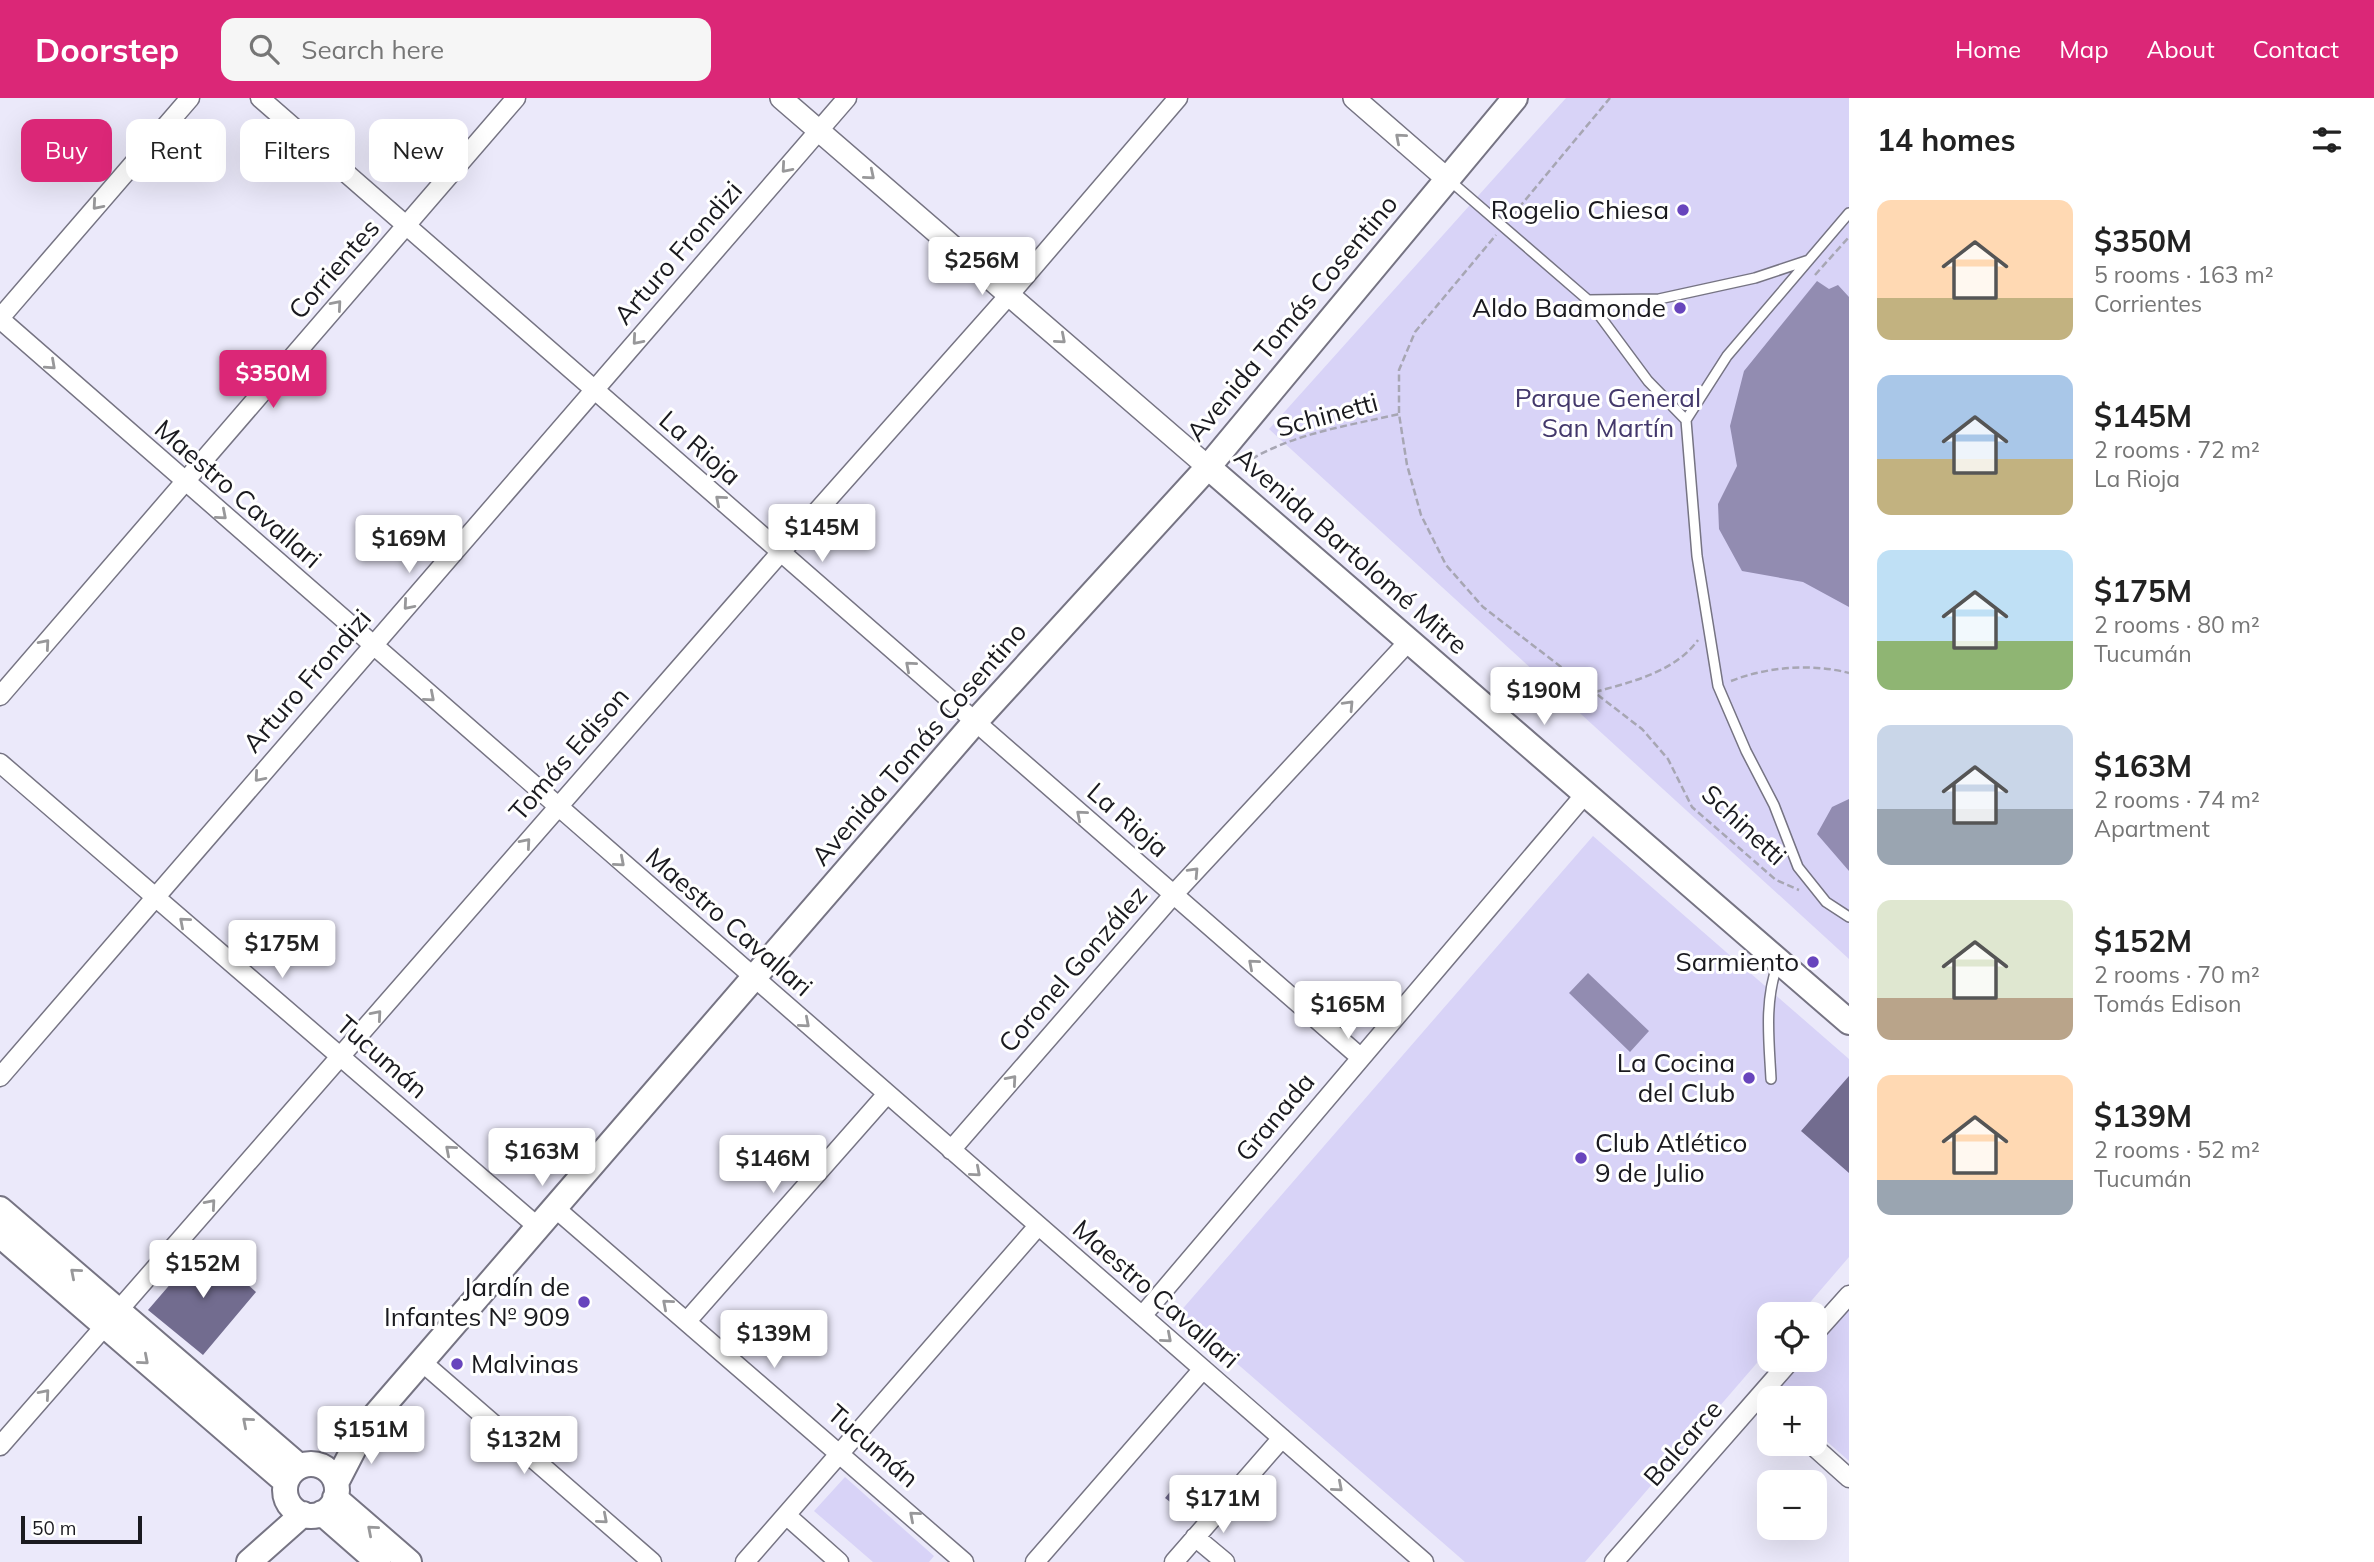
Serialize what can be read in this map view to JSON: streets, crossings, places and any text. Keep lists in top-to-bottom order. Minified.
{"streets":{"main road":["Avenida Tomás Cosentino","Avenida Bartolomé Mitre"],"street":["Arturo Frondizi","Corrientes","La Rioja","Maestro Cavallari","Tomás Edison","Coronel González","Tucumán","Granada","Balcarce"],"path":["Schinetti"]},"crossings":[["Arturo Frondizi","La Rioja"],["Arturo Frondizi","Maestro Cavallari"],["Arturo Frondizi","Avenida Bartolomé Mitre"],["Arturo Frondizi","Tucumán"],["Corrientes","La Rioja"],["Corrientes","Maestro Cavallari"],["Avenida Tomás Cosentino","Schinetti"],["Avenida Tomás Cosentino","La Rioja"],["Avenida Tomás Cosentino","Maestro Cavallari"],["Avenida Tomás Cosentino","Avenida Bartolomé Mitre"],["Avenida Tomás Cosentino","Tucumán"],["La Rioja","Tomás Edison"],["La Rioja","Coronel González"],["La Rioja","Granada"],["Maestro Cavallari","Tomás Edison"],["Maestro Cavallari","Coronel González"],["Maestro Cavallari","Granada"],["Avenida Bartolomé Mitre","Tomás Edison"],["Avenida Bartolomé Mitre","Coronel González"],["Avenida Bartolomé Mitre","Granada"],["Tomás Edison","Tucumán"]],"one_way":["Arturo Frondizi","Corrientes","La Rioja","Maestro Cavallari","Avenida Bartolomé Mitre","Tomás Edison","Coronel González","Tucumán"],"parks":["Parque General San Martín"],"places":["Rogelio Chiesa","Aldo Baamonde","Sarmiento","La Cocina del Club","Club Atlético 9 de Julio","Jardín de Infantes № 909","Malvinas"],"scale_bar":"50 m","page":{"header":"Doorstep","search":"Search here","nav":["Home","Map","About","Contact"],"heading":"14 homes","chip":["Buy","Rent","Filters","New"],"list":[{"name":"$350M","note":"5 rooms · 163 m² · Corrientes"},{"name":"$145M","note":"2 rooms · 72 m² · La Rioja"},{"name":"$175M","note":"2 rooms · 80 m² · Tucumán"},{"name":"$163M","note":"2 rooms · 74 m² · Apartment"},{"name":"$152M","note":"2 rooms · 70 m² · Tomás Edison"},{"name":"$139M","note":"2 rooms · 52 m² · Tucumán"}],"price":["$256M","$350M","$145M","$169M","$190M","$175M","$165M","$163M","$146M","$152M","$139M","$151M","$132M","$171M"],"map_buttons":["+","−"],"scale":"50 m"}}
